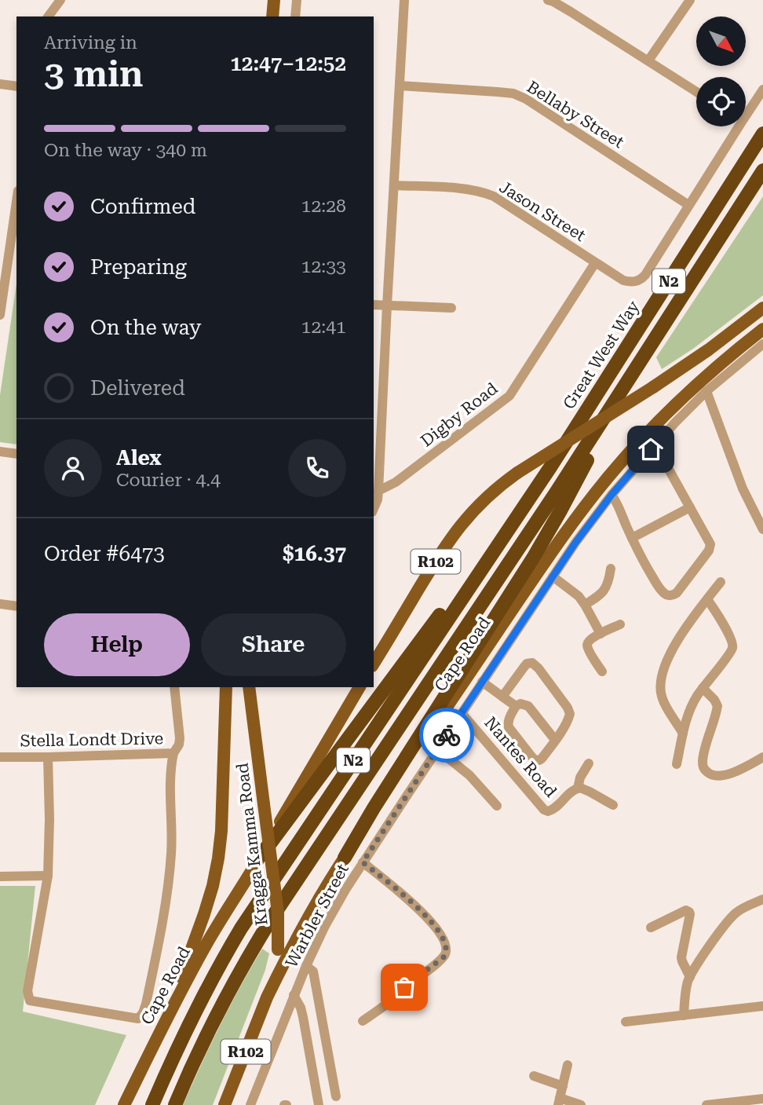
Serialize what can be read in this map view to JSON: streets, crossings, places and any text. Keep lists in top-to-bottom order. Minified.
{"streets":{"highway":["N2","Great West Way"],"main road":["R102","Cape Road","Kragga Kamma Road"],"street":["Bellaby Street","Jason Street","Digby Road","Stella Londt Drive","Nantes Road","Warbler Street"]},"crossings":[["Bellaby Street","Great West Way"],["Jason Street","Great West Way"],["Jason Street","Digby Road"],["N2","Great West Way"],["Cape Road","Kragga Kamma Road"],["Nantes Road","Warbler Street"]],"north":"bottom right","page":{"heading":["3 min","Arriving in","12:47–12:52"],"panel":["Alex","Courier · 4.4","Order #6473","$16.37"],"bar":"On the way · 340 m","list":[["Confirmed","12:28"],["Preparing","12:33"],["On the way","12:41"],"Delivered"],"buttons":["Help","Share"]}}
